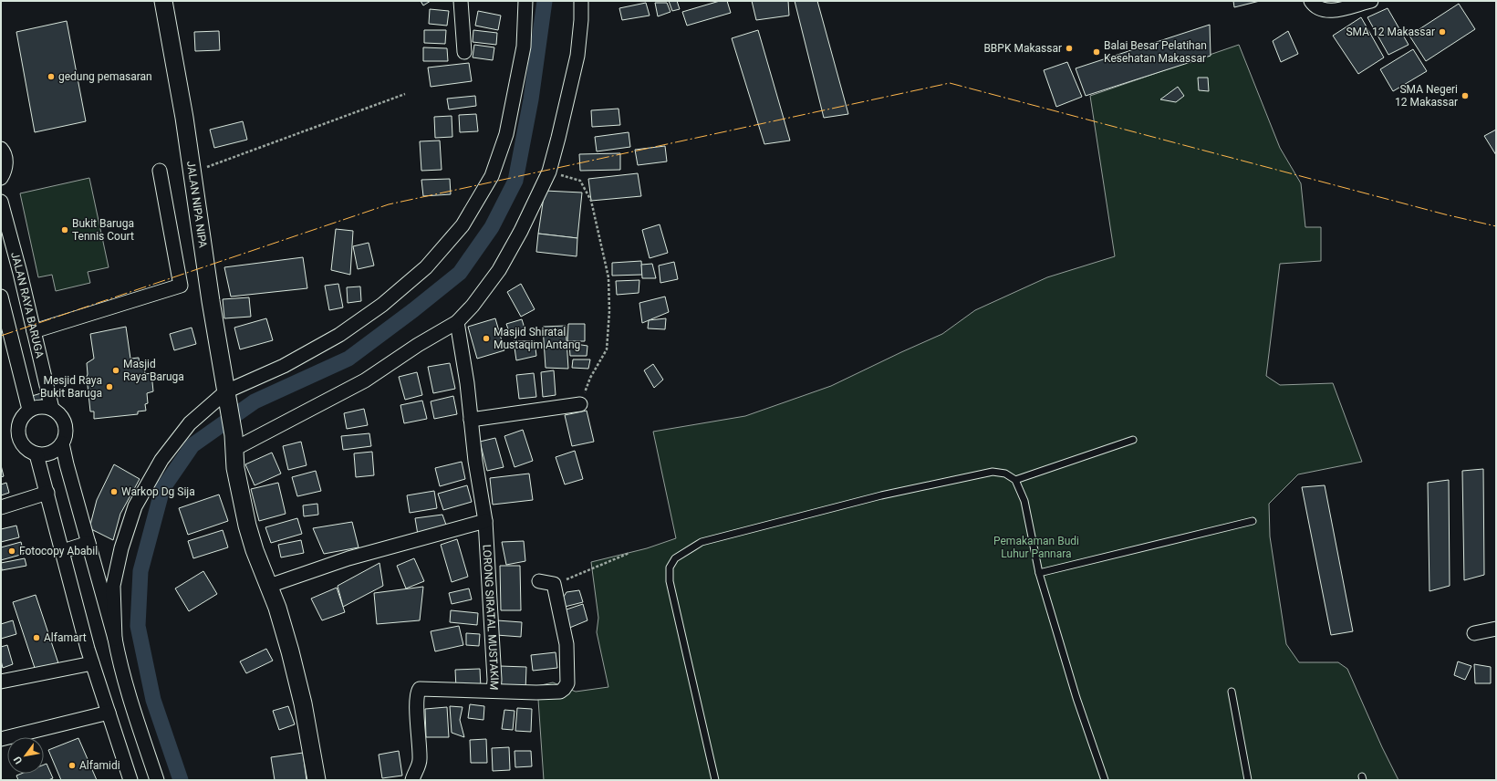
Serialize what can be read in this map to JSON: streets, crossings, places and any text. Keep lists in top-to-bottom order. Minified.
{"streets":{"street":["JALAN NIPA NIPA","JALAN RAYA BARUGA","LORONG SIRATAL MUSTAKIM"]},"parks":["Pemakaman Budi Luhur Pannara"],"places":["SMA 12 Makassar","BBPK Makassar","Balai Besar Pelatihan Kesehatan Makassar","gedung pemasaran","SMA Negeri 12 Makassar","Bukit Baruga Tennis Court","Masjid Shiratal Mustaqim Antang","Masjid Raya Baruga","Mesjid Raya Bukit Baruga","Warkop Dg Sija","Fotocopy Ababil","Alfamart","Alfamidi"],"north":"bottom left"}
